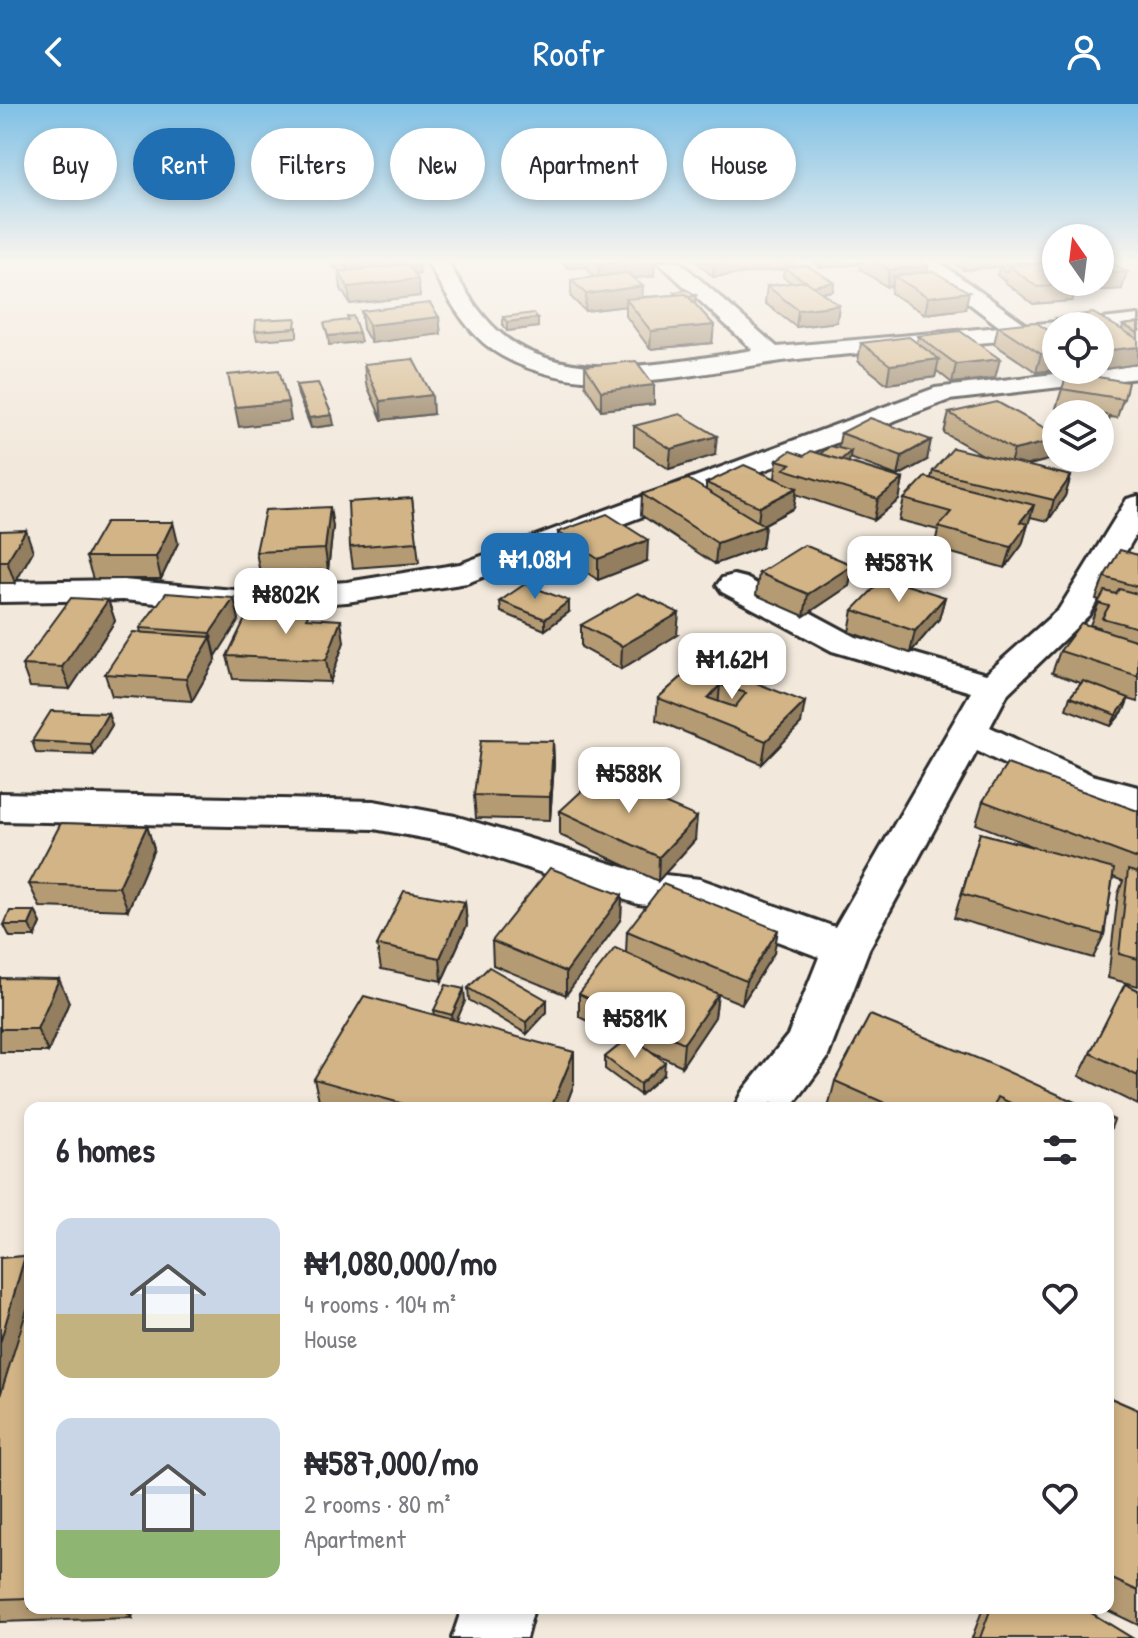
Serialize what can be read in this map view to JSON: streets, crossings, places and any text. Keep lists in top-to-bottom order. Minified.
{"north":"top","page":{"header":"Roofr","chip":["Buy","Rent","Filters","New","Apartment","House"],"price":["₦1.08M","₦587K","₦802K","₦1.62M","₦588K","₦581K"],"heading":"6 homes","list":[{"name":"₦1,080,000/mo","note":"4 rooms · 104 m² · House"},{"name":"₦587,000/mo","note":"2 rooms · 80 m² · Apartment"}]}}
